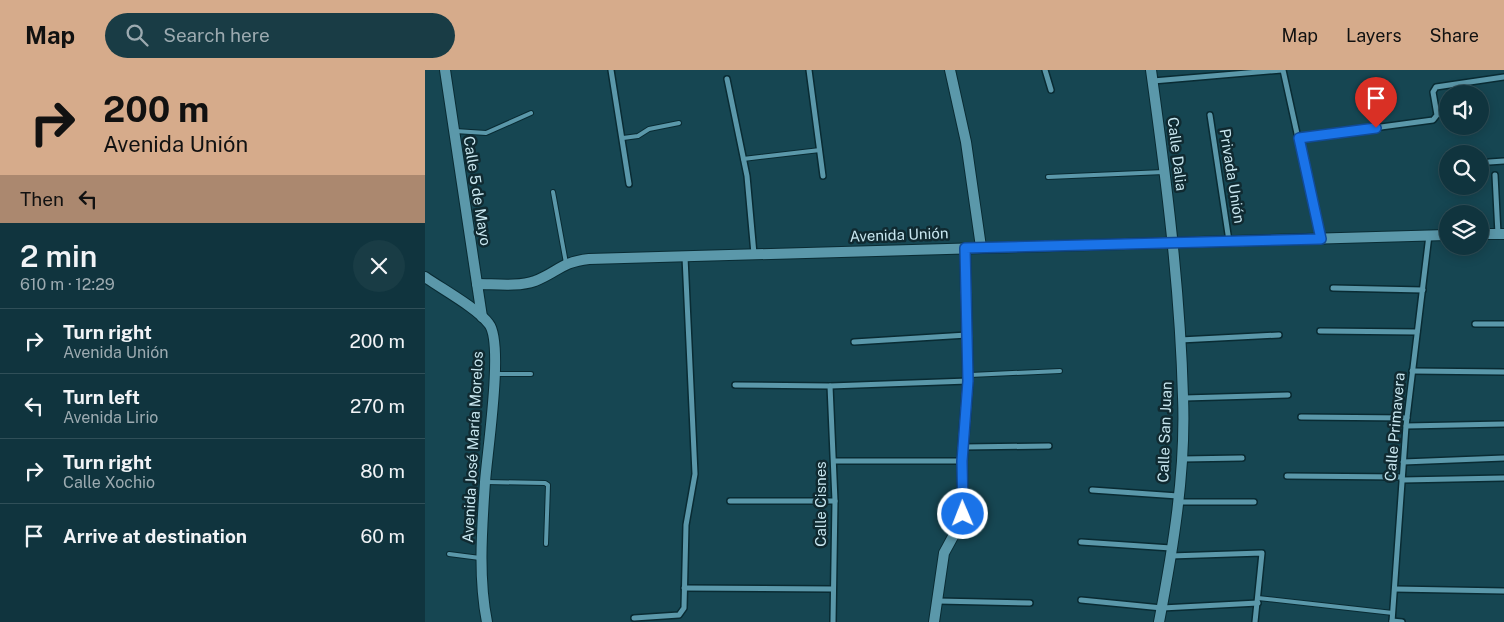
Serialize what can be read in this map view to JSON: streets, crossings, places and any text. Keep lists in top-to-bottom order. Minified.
{"streets":{"street":["Calle Dalia","Privada Unión","Calle 5 de Mayo","Avenida Unión","Calle Primavera","Calle San Juan","Avenida José María Morelos","Calle Cisnes"]},"crossings":[["Calle Dalia","Avenida Unión"],["Calle Dalia","Calle San Juan"],["Privada Unión","Avenida Unión"],["Calle 5 de Mayo","Avenida Unión"],["Calle 5 de Mayo","Avenida José María Morelos"],["Avenida Unión","Calle Primavera"],["Avenida Unión","Calle San Juan"]],"page":{"header":"Map","search":"Search here","nav":["Map","Layers","Share"],"turn":["200 m","Avenida Unión"],"then":"Then","heading":["2 min","610 m · 12:29"],"list":[{"name":"Turn right","note":"Avenida Unión","value":"200 m"},{"name":"Turn left","note":"Avenida Lirio","value":"270 m"},{"name":"Turn right","note":"Calle Xochio","value":"80 m"},{"name":"Arrive at destination","value":"60 m"}]}}
